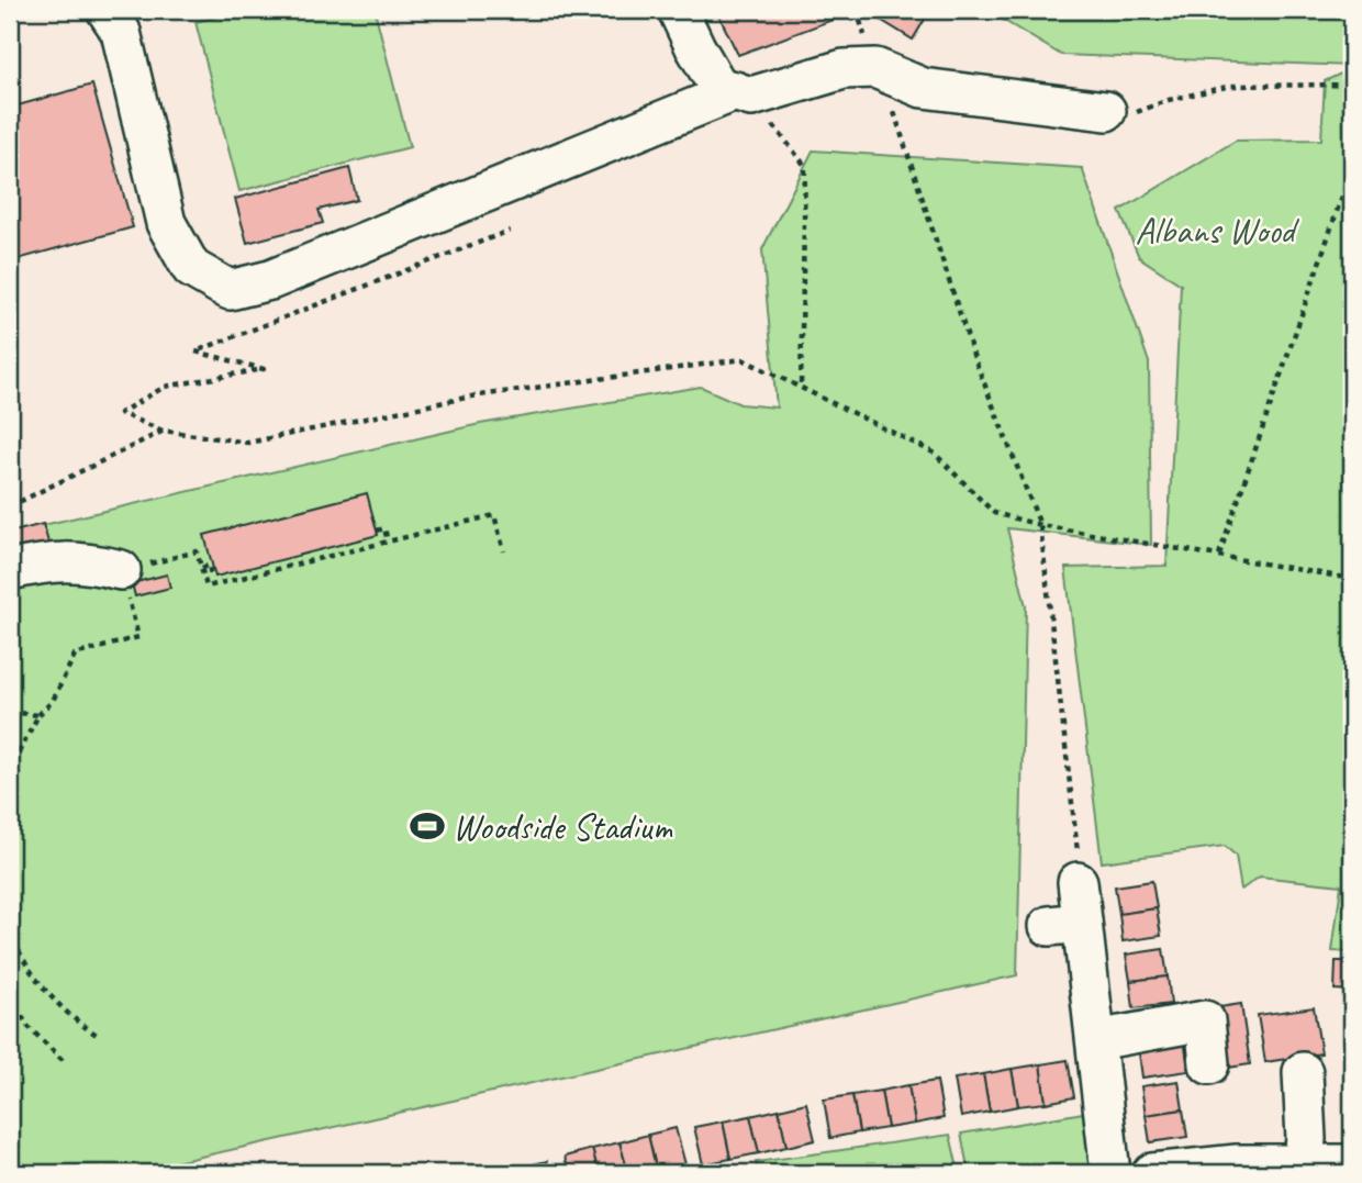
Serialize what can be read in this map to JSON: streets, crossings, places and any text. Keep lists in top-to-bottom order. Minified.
{"parks":["Albans Wood"],"places":{"sports":["Woodside Stadium"]}}
